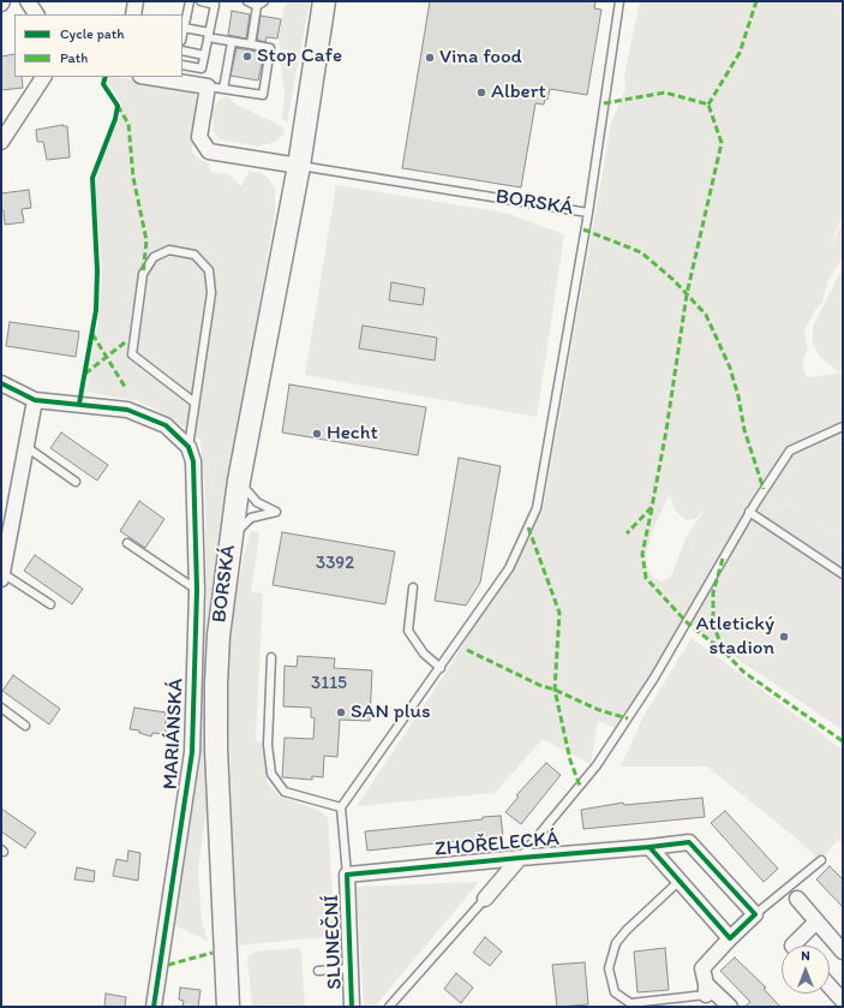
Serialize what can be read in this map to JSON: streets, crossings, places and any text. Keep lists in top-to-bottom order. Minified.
{"streets":{"main road":["BORSKÁ"],"street":["MARIÁNSKÁ","ZHOŘELECKÁ","SLUNEČNÍ"]},"crossings":[["ZHOŘELECKÁ","SLUNEČNÍ"]],"places":["Stop Cafe","Vina food","Albert","Hecht","Atletický stadion","SAN plus"],"house_numbers":["3392","3115"],"legend":["Cycle path","Path"],"north":"top"}
